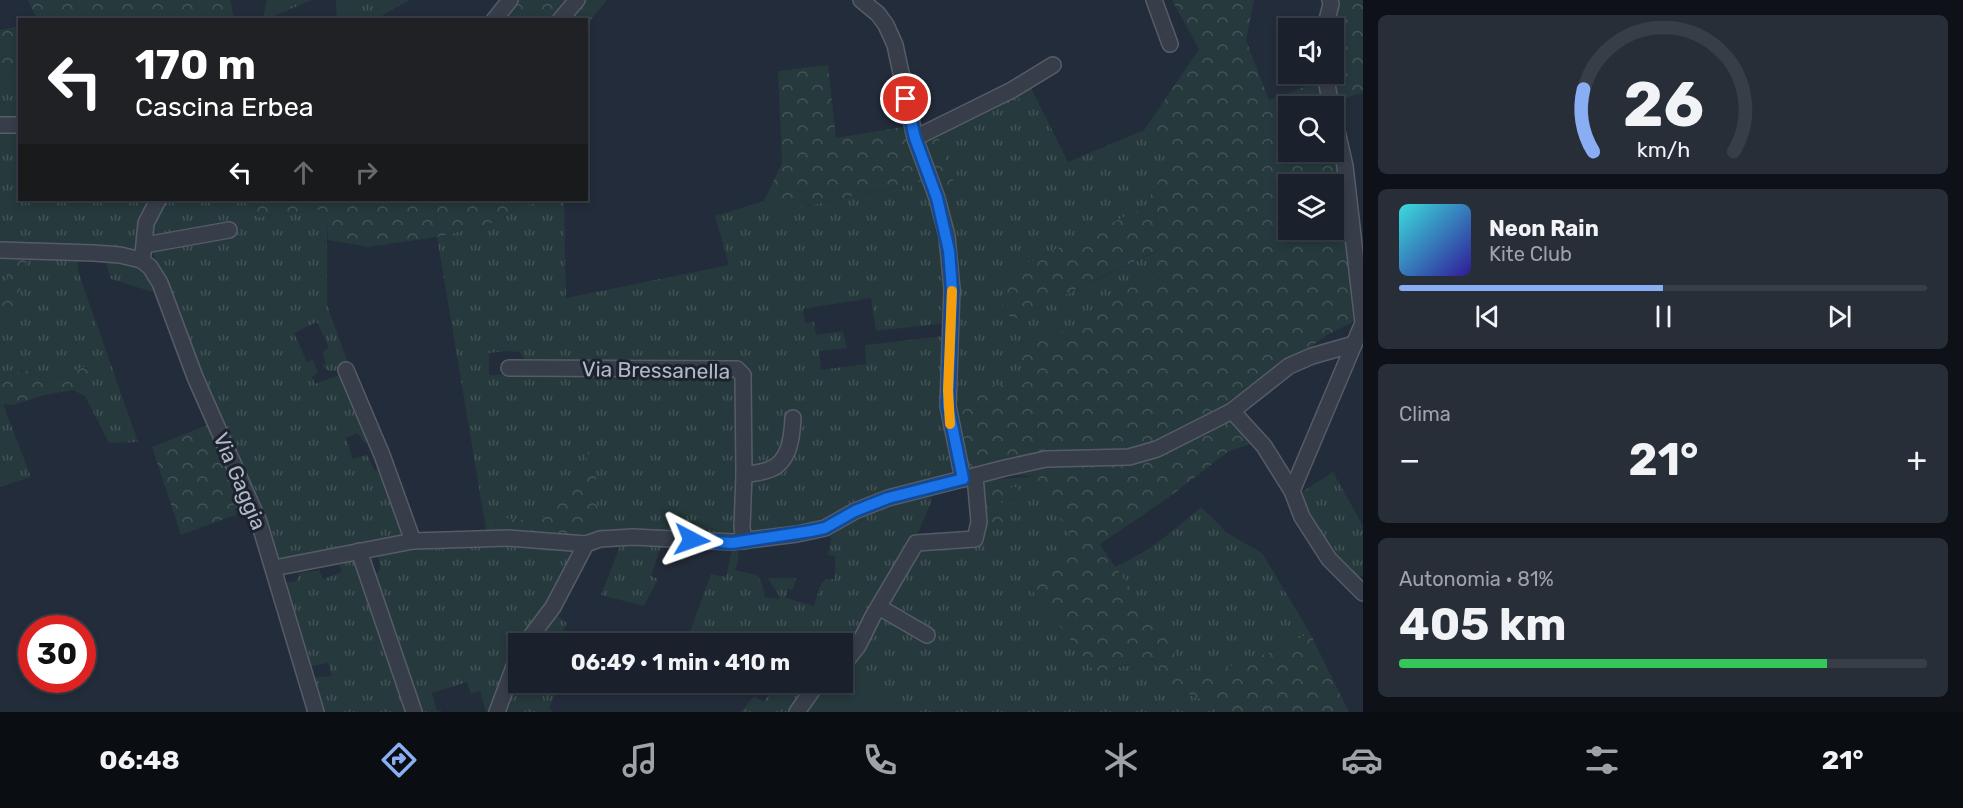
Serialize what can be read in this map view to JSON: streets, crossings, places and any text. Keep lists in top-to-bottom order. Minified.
{"streets":{"street":["Via Bressanella","Via Gaggia"]},"page":{"turn":["170 m","Cascina Erbea"],"song":["Neon Rain","Kite Club"],"tile":["Clima",["Autonomia · 81%","405 km"]],"heat":["−","21°","+"],"limit":"30","trip":"06:49 · 1 min · 410 m","tabs":["06:48","21°"],"gauge":["26","km/h"]}}
